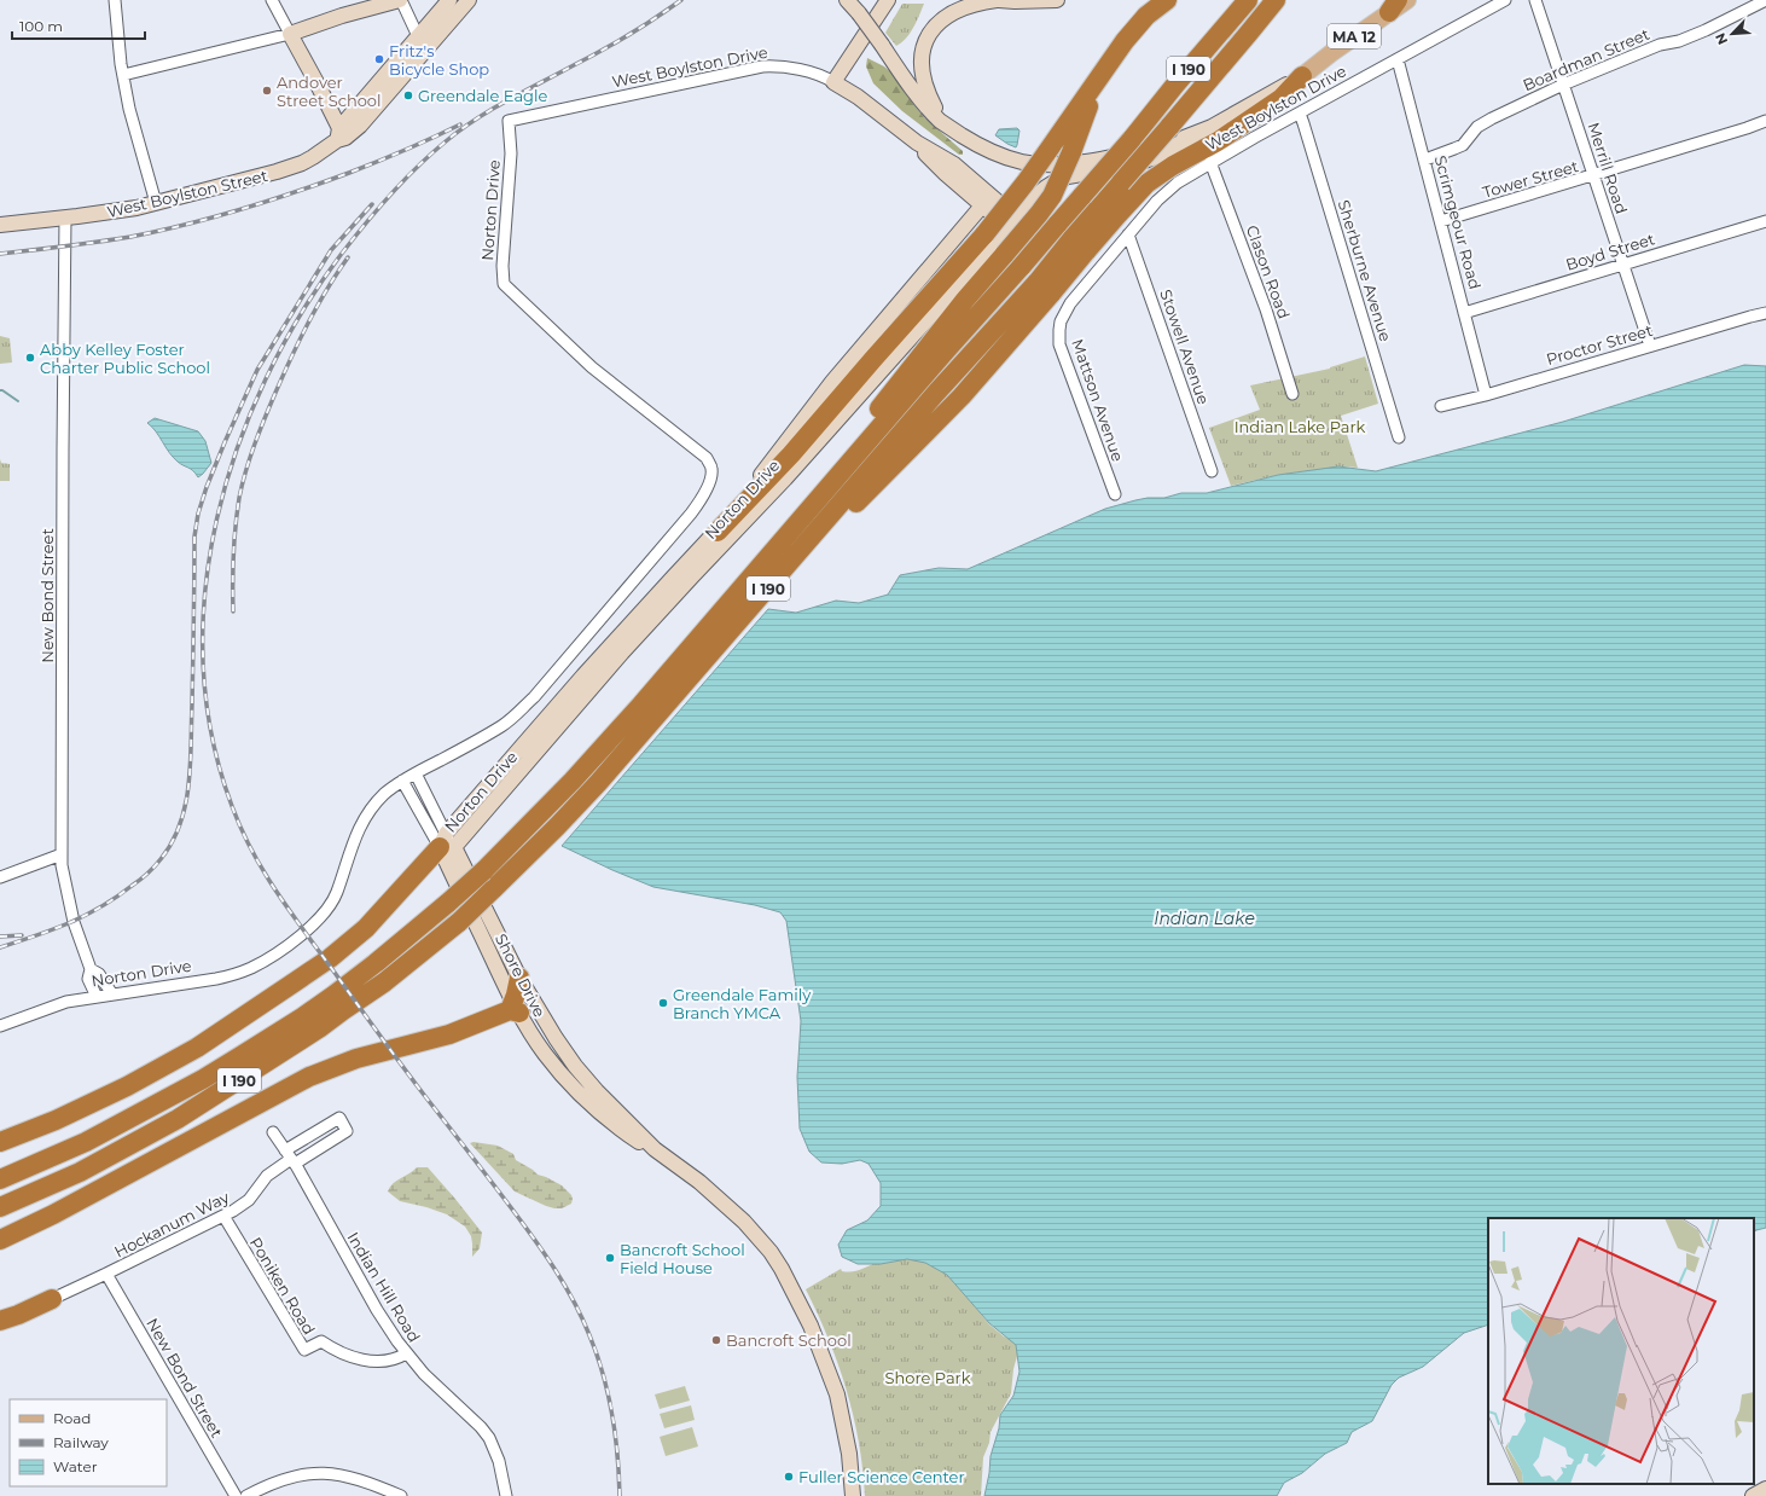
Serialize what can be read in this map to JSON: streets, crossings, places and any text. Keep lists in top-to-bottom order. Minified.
{"streets":{"highway":["I 190"],"main road":["MA 12","West Boylston Drive","West Boylston Street","Norton Drive","Shore Drive"],"street":["Boardman Street","Merrill Road","Tower Street","Scrimgeour Road","Boyd Street","Sherburne Avenue","Clason Road","Proctor Street","Stowell Avenue","Mattson Avenue","New Bond Street","Hockanum Way","Poniken Road","Indian Hill Road"]},"crossings":[["MA 12","Norton Drive"],["Boardman Street","Merrill Road"],["Boardman Street","Scrimgeour Road"],["West Boylston Drive","Norton Drive"],["West Boylston Drive","Scrimgeour Road"],["West Boylston Drive","Sherburne Avenue"],["West Boylston Drive","Clason Road"],["West Boylston Drive","Stowell Avenue"],["West Boylston Drive","Mattson Avenue"],["Merrill Road","Tower Street"],["Merrill Road","Boyd Street"],["Merrill Road","Proctor Street"],["Tower Street","Scrimgeour Road"],["West Boylston Street","New Bond Street"],["Norton Drive","New Bond Street"],["Norton Drive","Shore Drive"],["Scrimgeour Road","Boyd Street"],["Scrimgeour Road","Proctor Street"],["New Bond Street","Hockanum Way"],["Hockanum Way","Poniken Road"],["Hockanum Way","Indian Hill Road"],["Poniken Road","Indian Hill Road"]],"water":["Indian Lake"],"parks":["Indian Lake Park","Shore Park"],"places":["Fritz's Bicycle Shop","Andover Street School","Greendale Eagle","Abby Kelley Foster Charter Public School","Greendale Family Branch YMCA","Bancroft School Field House","Bancroft School","Fuller Science Center"],"legend":["Road","Railway","Water"],"scale_bar":"100 m","north":"bottom left"}
